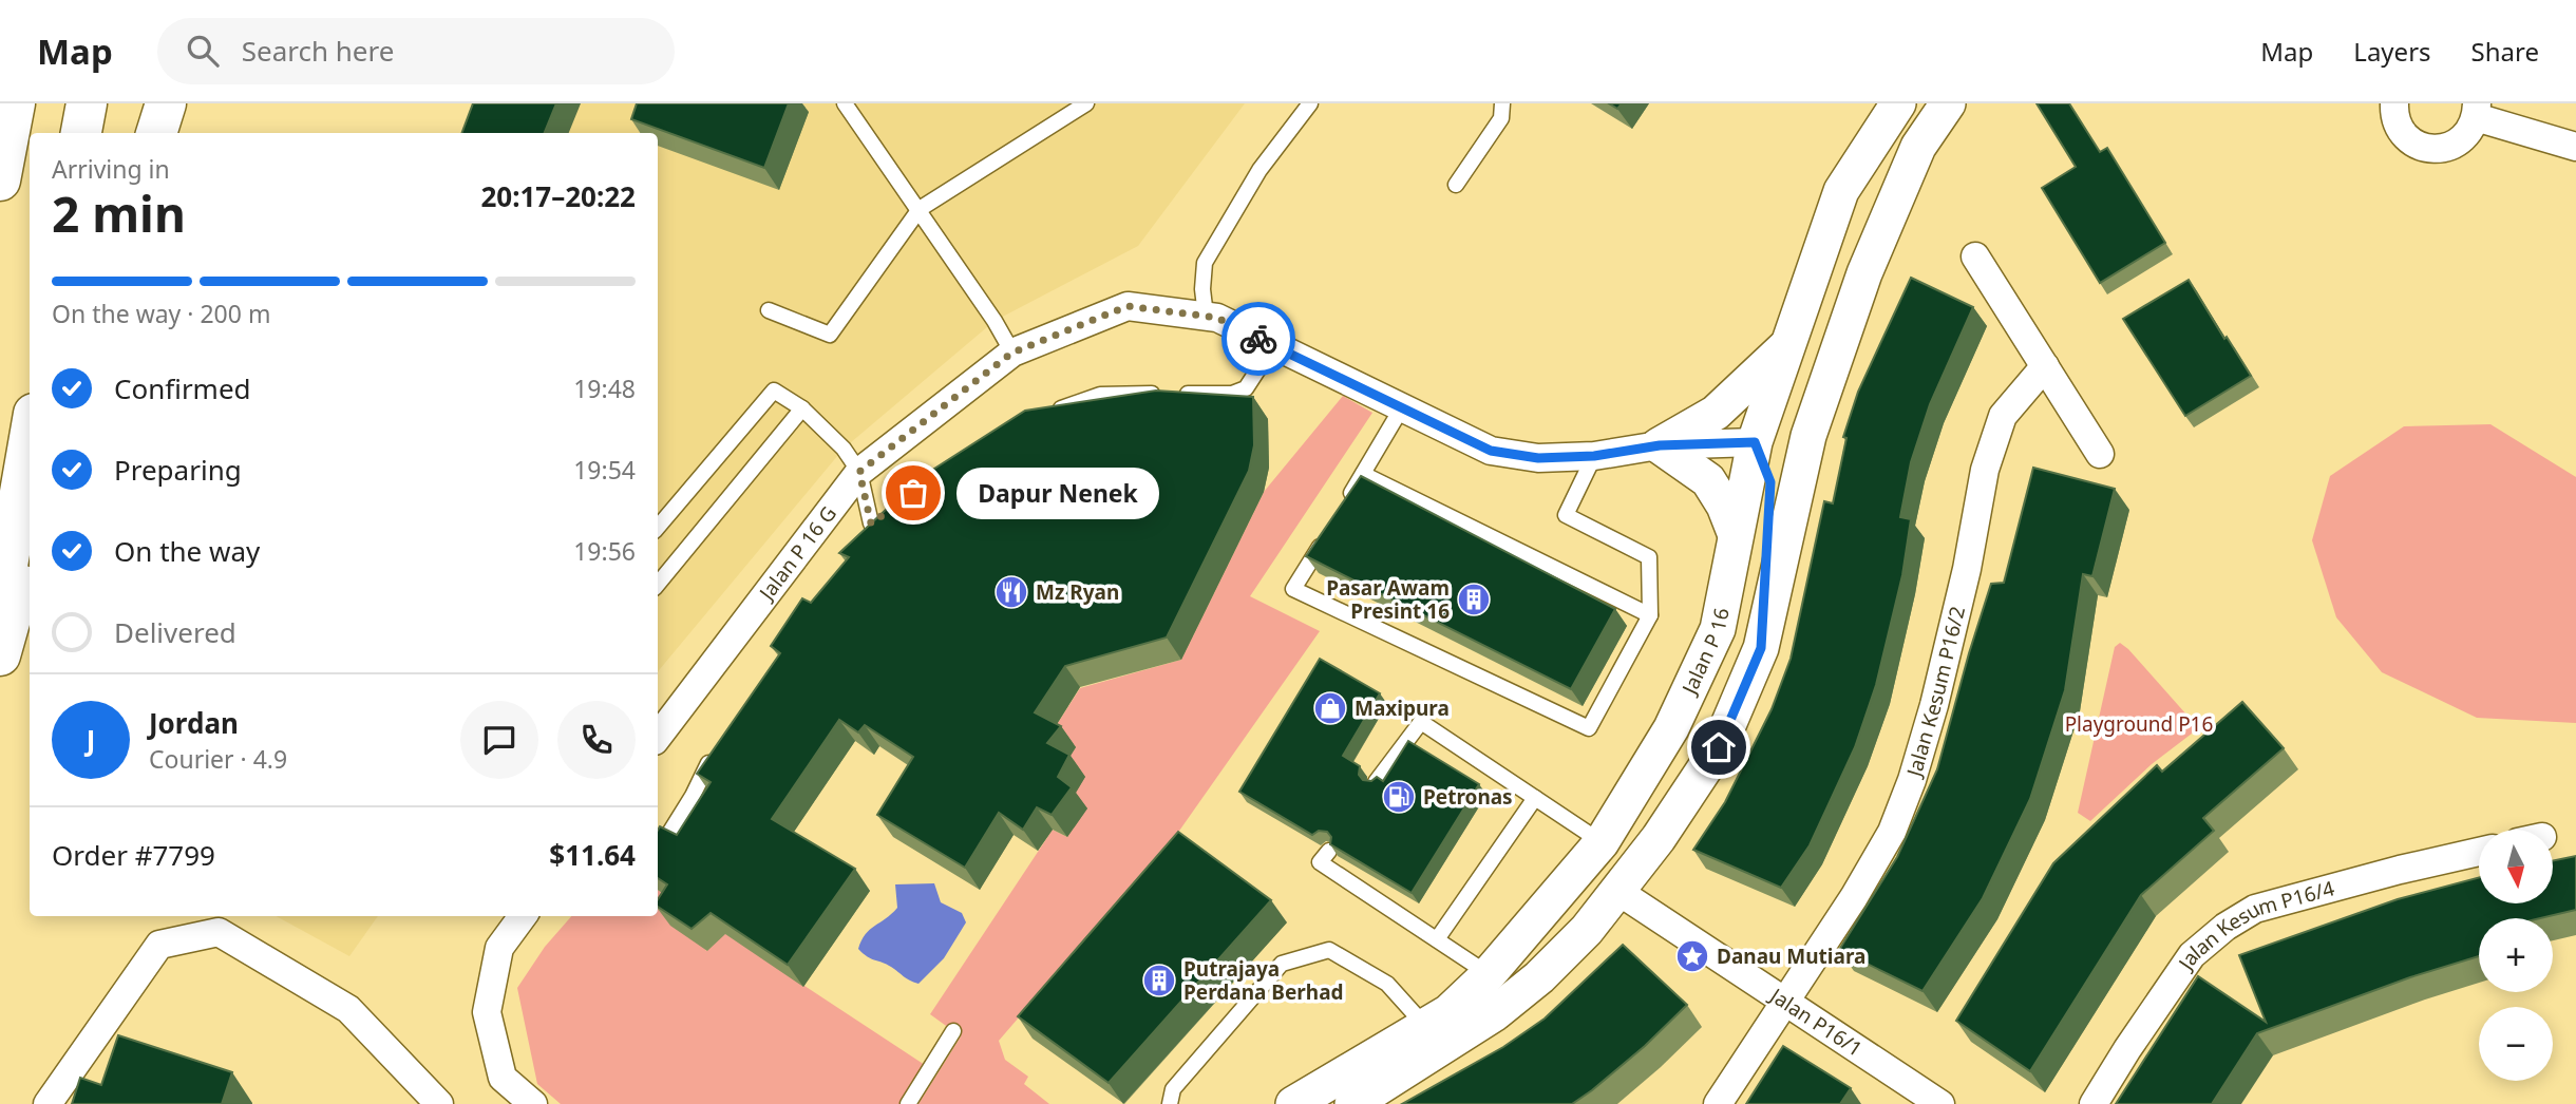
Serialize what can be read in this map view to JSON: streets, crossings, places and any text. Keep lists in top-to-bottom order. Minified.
{"streets":{"street":["Jalan P 16 G","Jalan P 16","Jalan Kesum P16/2","Jalan Kesum P16/4","Jalan P16/1"]},"crossings":[["Jalan P 16 G","Jalan P 16"],["Jalan Kesum P16/2","Jalan P16/1"]],"parks":["Playground P16"],"places":{"other":["Dapur Nenek"],"restaurant":["Mz Ryan"],"building":["Pasar Awam Presint 16","Putrajaya Perdana Berhad"],"shop":["Maxipura"],"fuel station":["Petronas"],"place":["Danau Mutiara"]},"north":"bottom","page":{"header":"Map","search":"Search here","nav":["Map","Layers","Share"],"heading":["2 min","Arriving in","20:17–20:22"],"panel":["Jordan","Courier · 4.9","Order #7799","$11.64"],"bar":"On the way · 200 m","list":[["Confirmed","19:48"],["Preparing","19:54"],["On the way","19:56"],"Delivered"],"bubble":"Dapur Nenek","round":"J","map_buttons":["+","−"]}}
